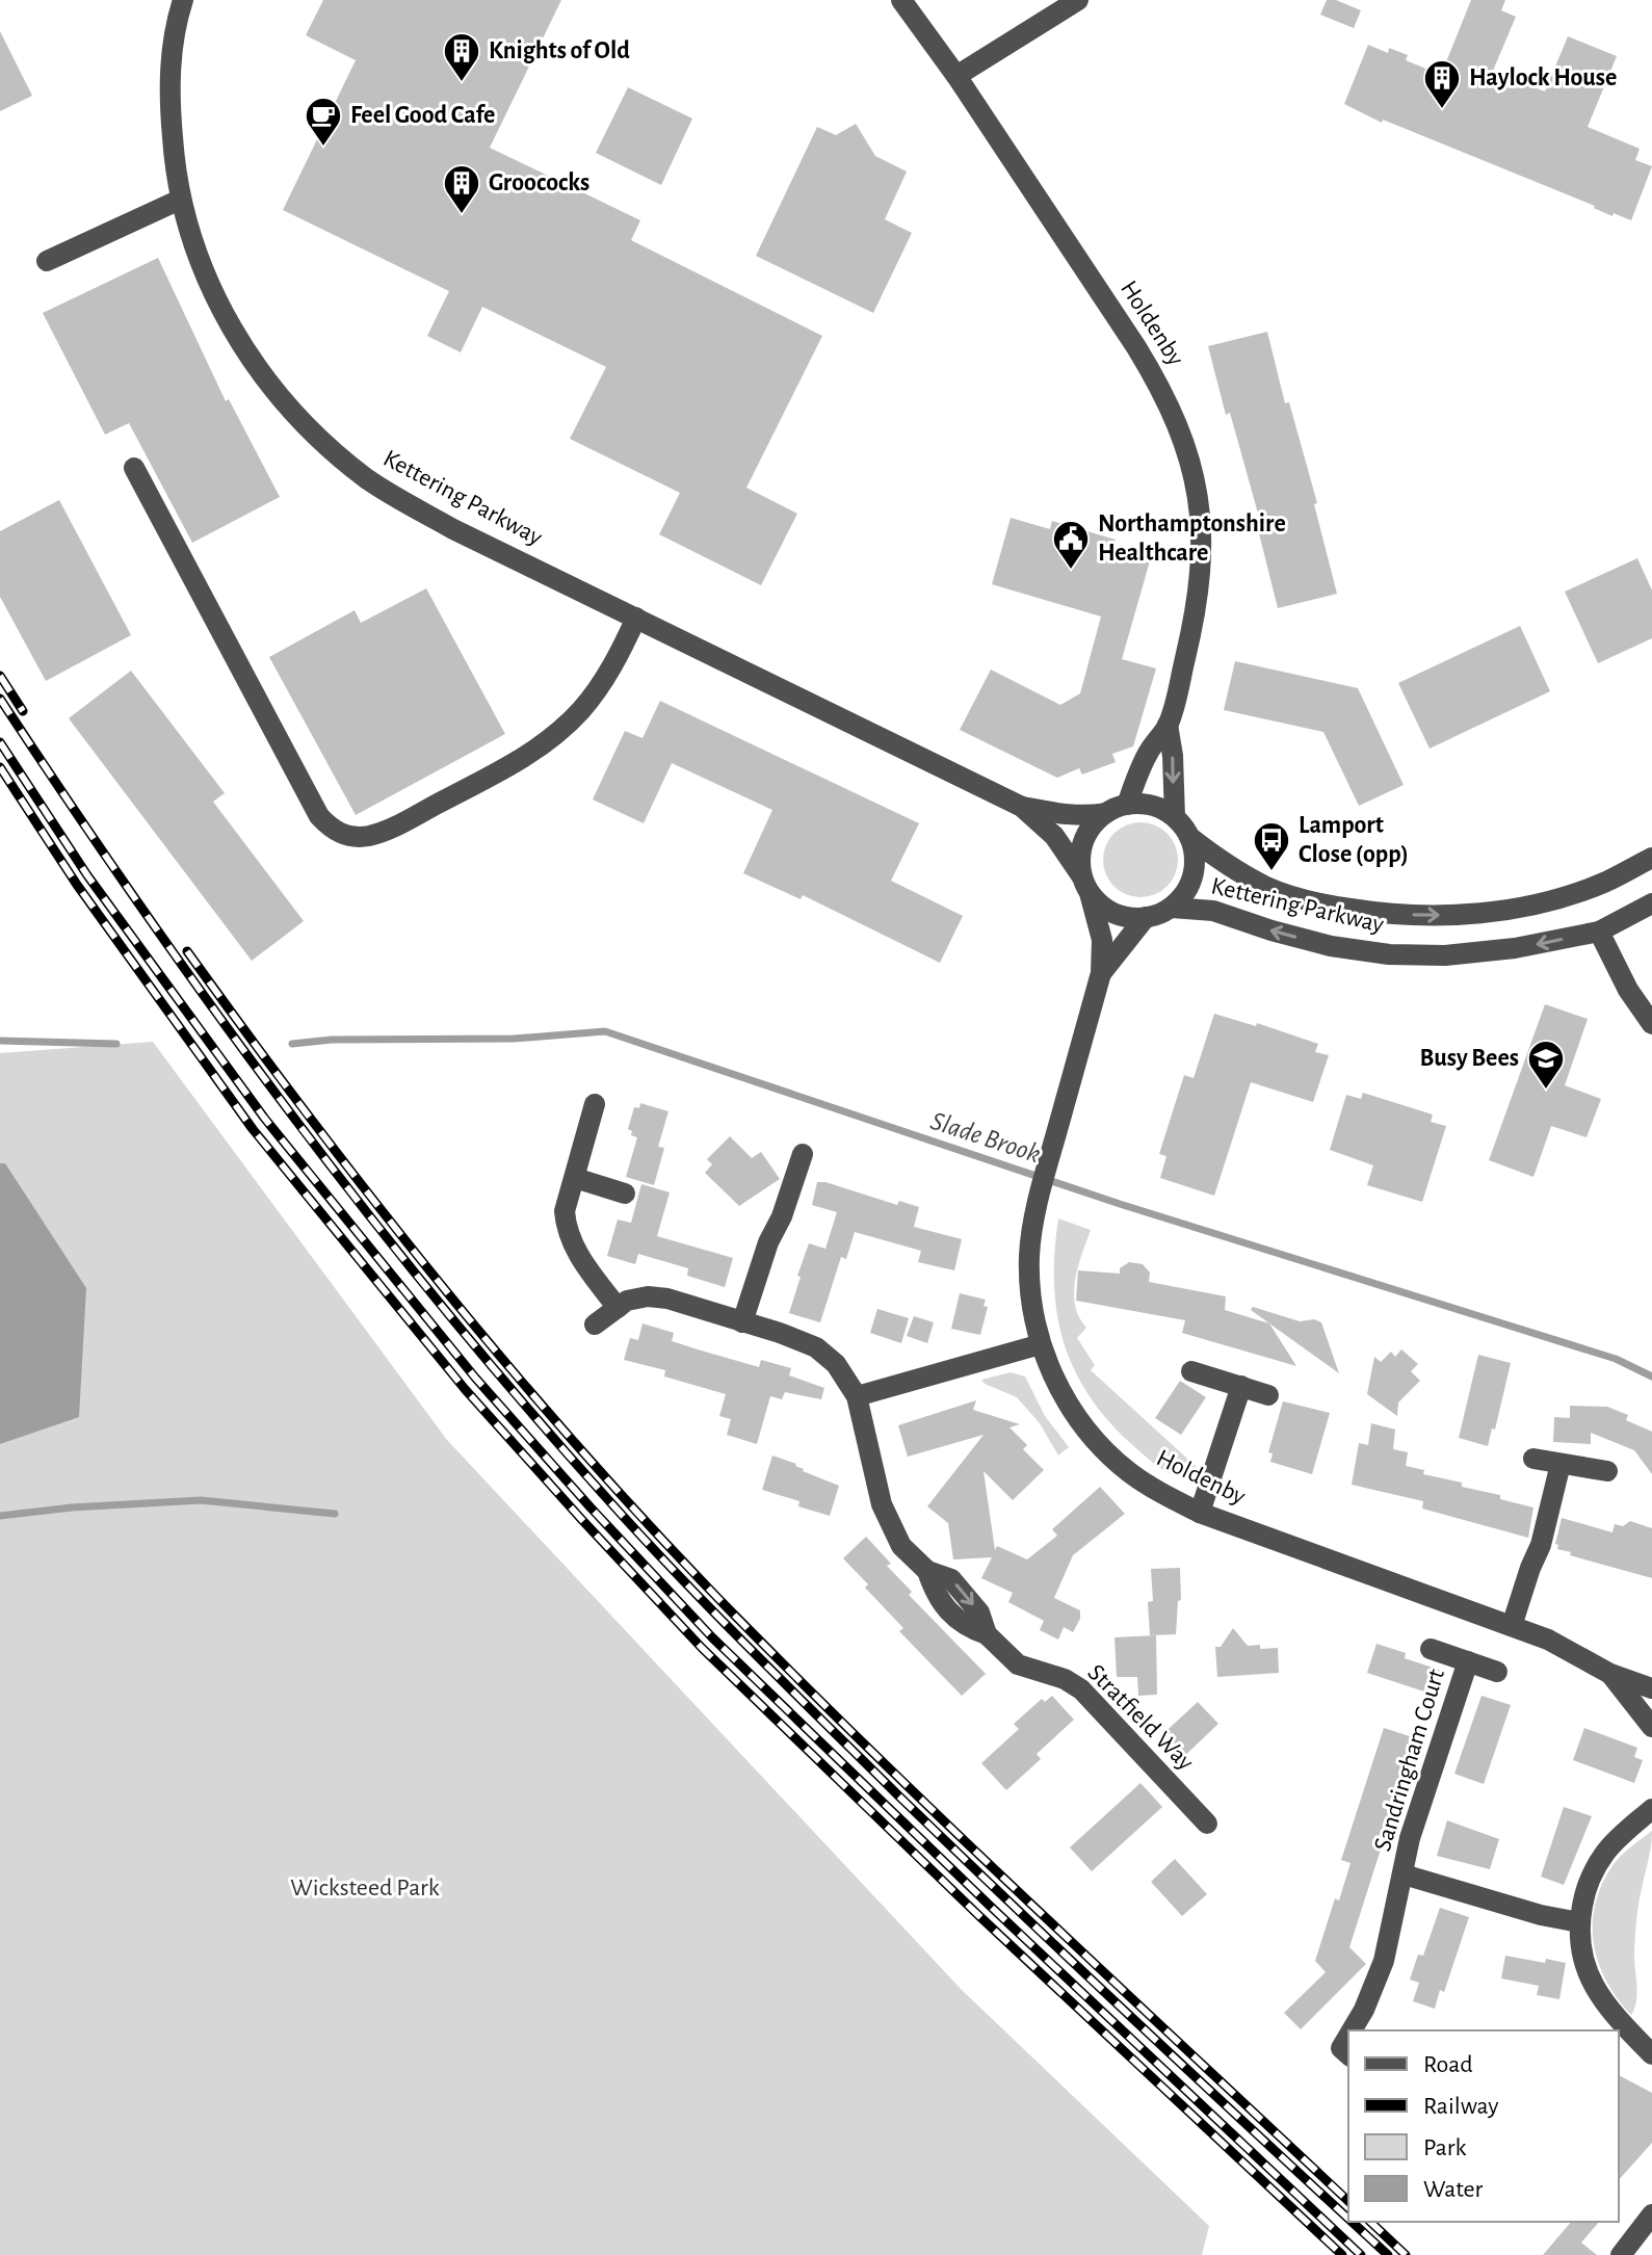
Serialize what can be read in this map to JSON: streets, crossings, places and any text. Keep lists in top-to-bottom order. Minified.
{"streets":{"street":["Holdenby","Kettering Parkway","Stratfield Way","Sandringham Court"]},"crossings":[["Holdenby","Kettering Parkway"]],"water":["Slade Brook"],"parks":["Wicksteed Park"],"places":{"building":["Knights of Old","Haylock House","Groococks"],"cafe":["Feel Good Cafe"],"public building":["Northamptonshire Healthcare"],"bus stop":["Lamport Close (opp)"],"school or university":["Busy Bees"]},"legend":["Road","Railway","Park","Water"]}
